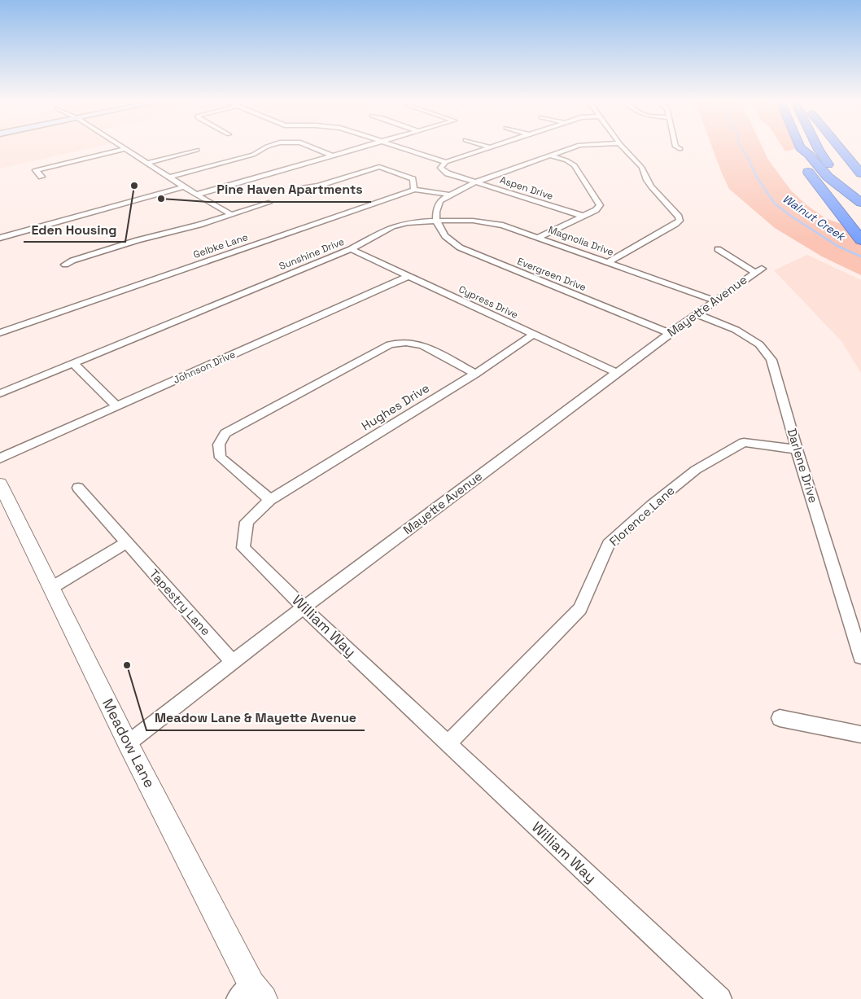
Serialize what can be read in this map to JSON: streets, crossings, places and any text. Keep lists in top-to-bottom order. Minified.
{"streets":{"street":["Aspen Drive","Magnolia Drive","Gelbke Lane","Sunshine Drive","Evergreen Drive","Cypress Drive","Mayette Avenue","Johnson Drive","Hughes Drive","Darlene Drive","Florence Lane","Tapestry Lane","William Way","Meadow Lane"]},"crossings":[["Magnolia Drive","Sunshine Drive"],["Magnolia Drive","Evergreen Drive"],["Magnolia Drive","Mayette Avenue"],["Sunshine Drive","Evergreen Drive"],["Sunshine Drive","Cypress Drive"],["Evergreen Drive","Mayette Avenue"],["Cypress Drive","Mayette Avenue"],["Cypress Drive","Johnson Drive"],["Cypress Drive","Hughes Drive"],["Mayette Avenue","Darlene Drive"],["Mayette Avenue","Tapestry Lane"],["Mayette Avenue","William Way"],["Mayette Avenue","Meadow Lane"],["Hughes Drive","William Way"],["Darlene Drive","Florence Lane"],["Florence Lane","William Way"]],"water":["Walnut Creek"],"places":["Eden Housing","Pine Haven Apartments","Meadow Lane & Mayette Avenue"]}
